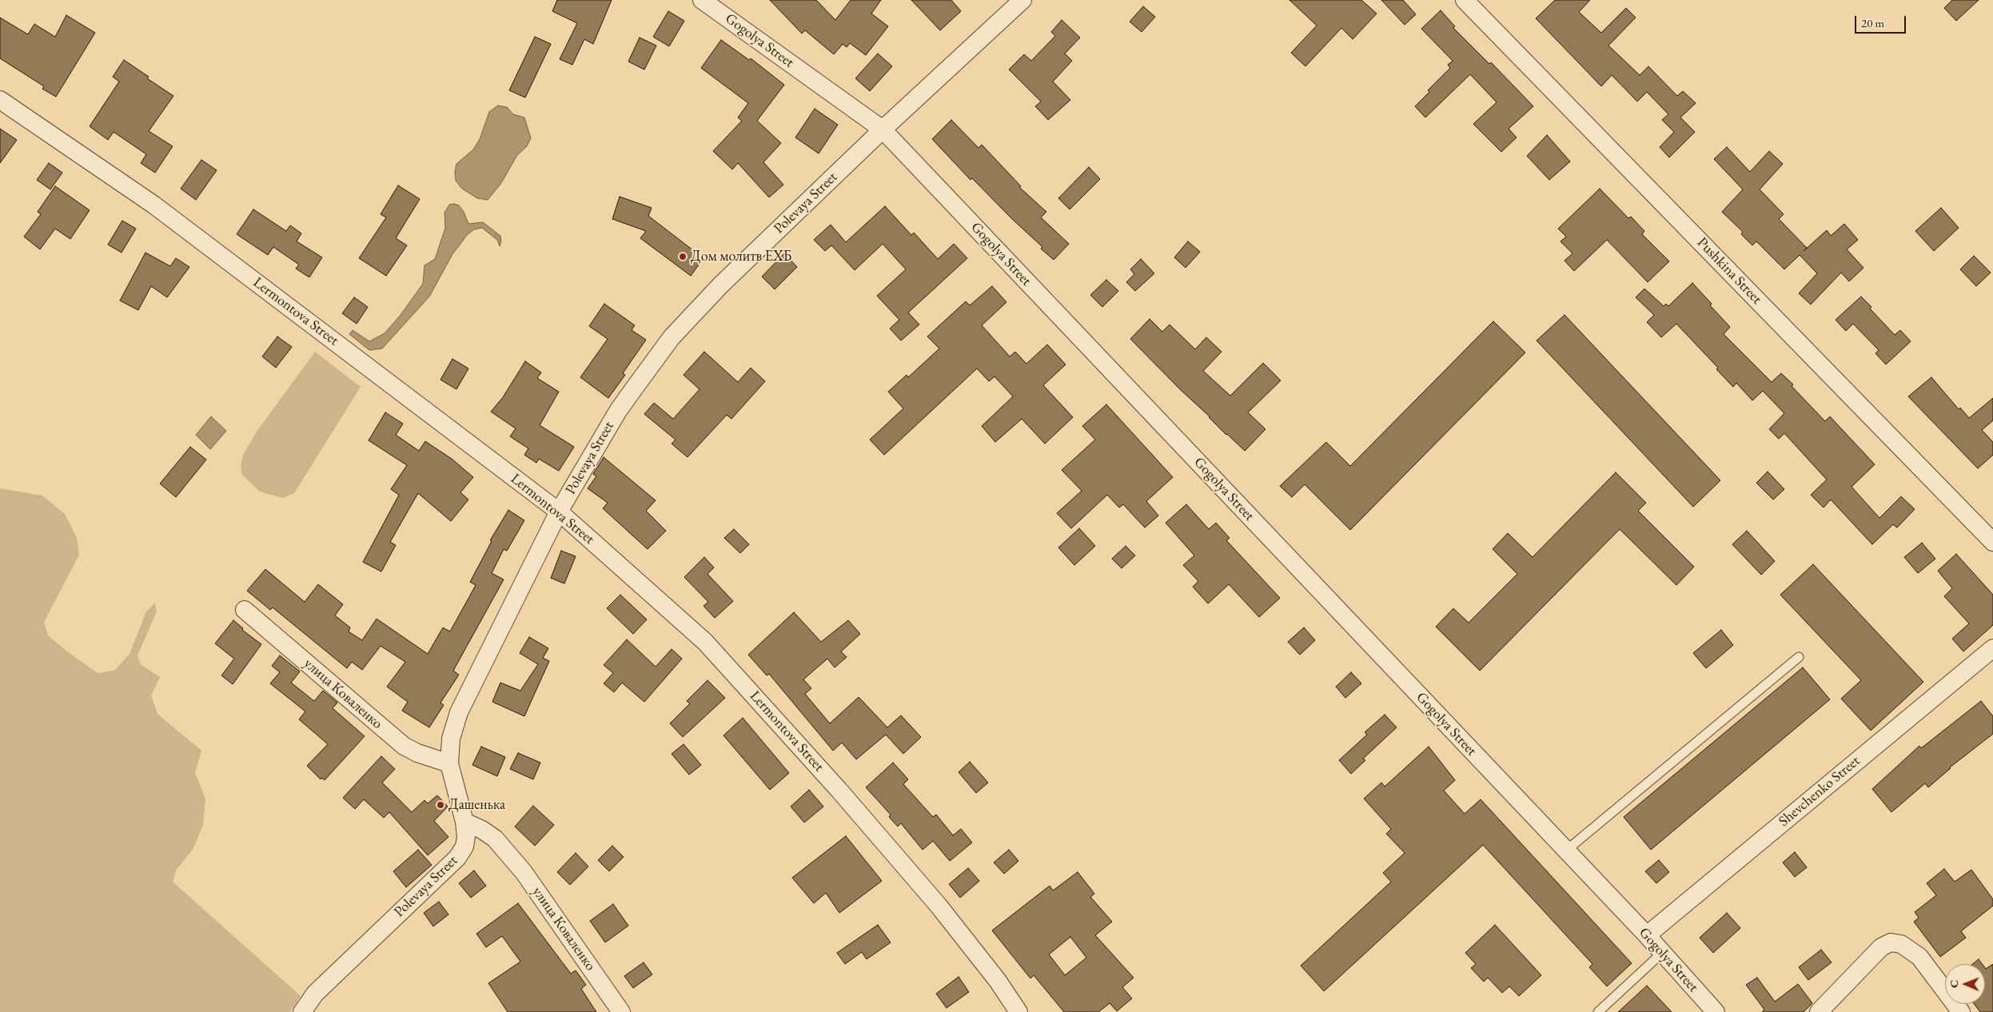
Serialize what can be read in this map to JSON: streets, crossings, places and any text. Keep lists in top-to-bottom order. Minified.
{"streets":{"street":["Gogolya Street","Polevaya Street","Pushkina Street","Lermontova Street","улица Коваленко","Shevchenko Street"]},"crossings":[["Gogolya Street","Polevaya Street"],["Gogolya Street","Shevchenko Street"],["Polevaya Street","Lermontova Street"],["Polevaya Street","улица Коваленко"]],"places":["Дом молитв ЕХБ","Дашенька"],"scale_bar":"20 m","north":"left"}
